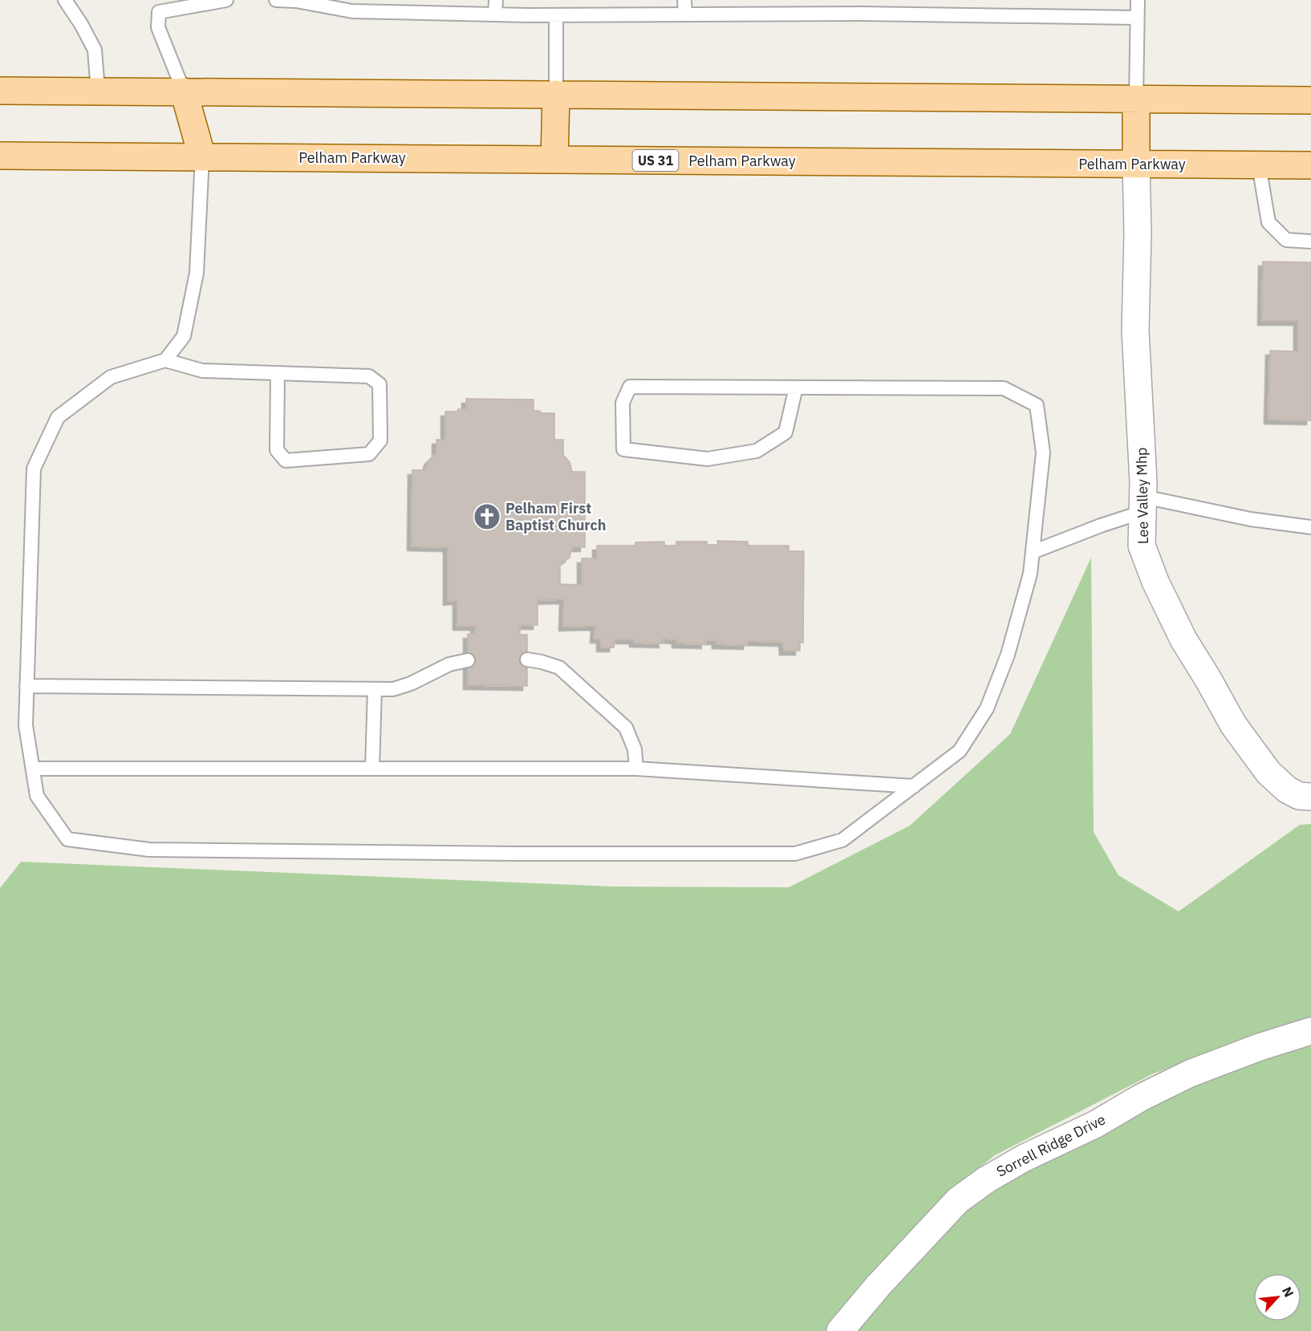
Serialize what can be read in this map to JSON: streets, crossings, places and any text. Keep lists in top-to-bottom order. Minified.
{"streets":{"main road":["Pelham Parkway","US 31"],"street":["Lee Valley Mhp","Sorrell Ridge Drive"]},"crossings":[["Pelham Parkway","Lee Valley Mhp"]],"places":{"church":["Pelham First Baptist Church"]},"north":"top right"}
